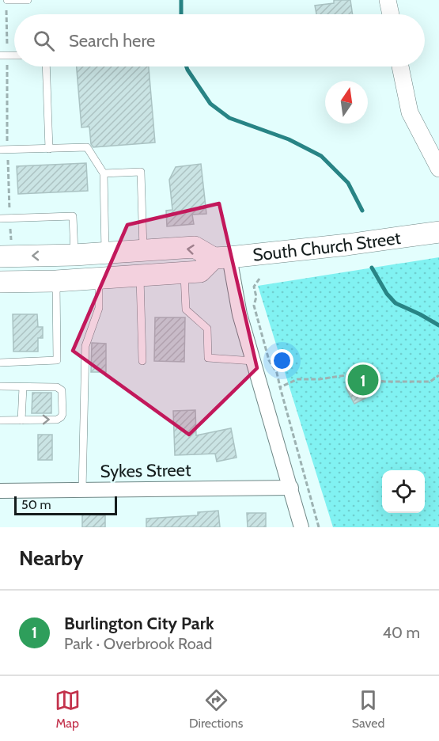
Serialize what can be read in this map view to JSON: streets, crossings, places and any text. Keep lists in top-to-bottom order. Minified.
{"streets":{"main road":["South Church Street"],"street":["Sykes Street"]},"scale_bar":"50 m","north":"top","page":{"search":"Search here","pins":"1","scale":"50 m","heading":"Nearby","list":[{"mark":"1","name":"Burlington City Park","note":"Park · Overbrook Road","value":"40 m"}],"nav":["Map","Directions","Saved"]}}
